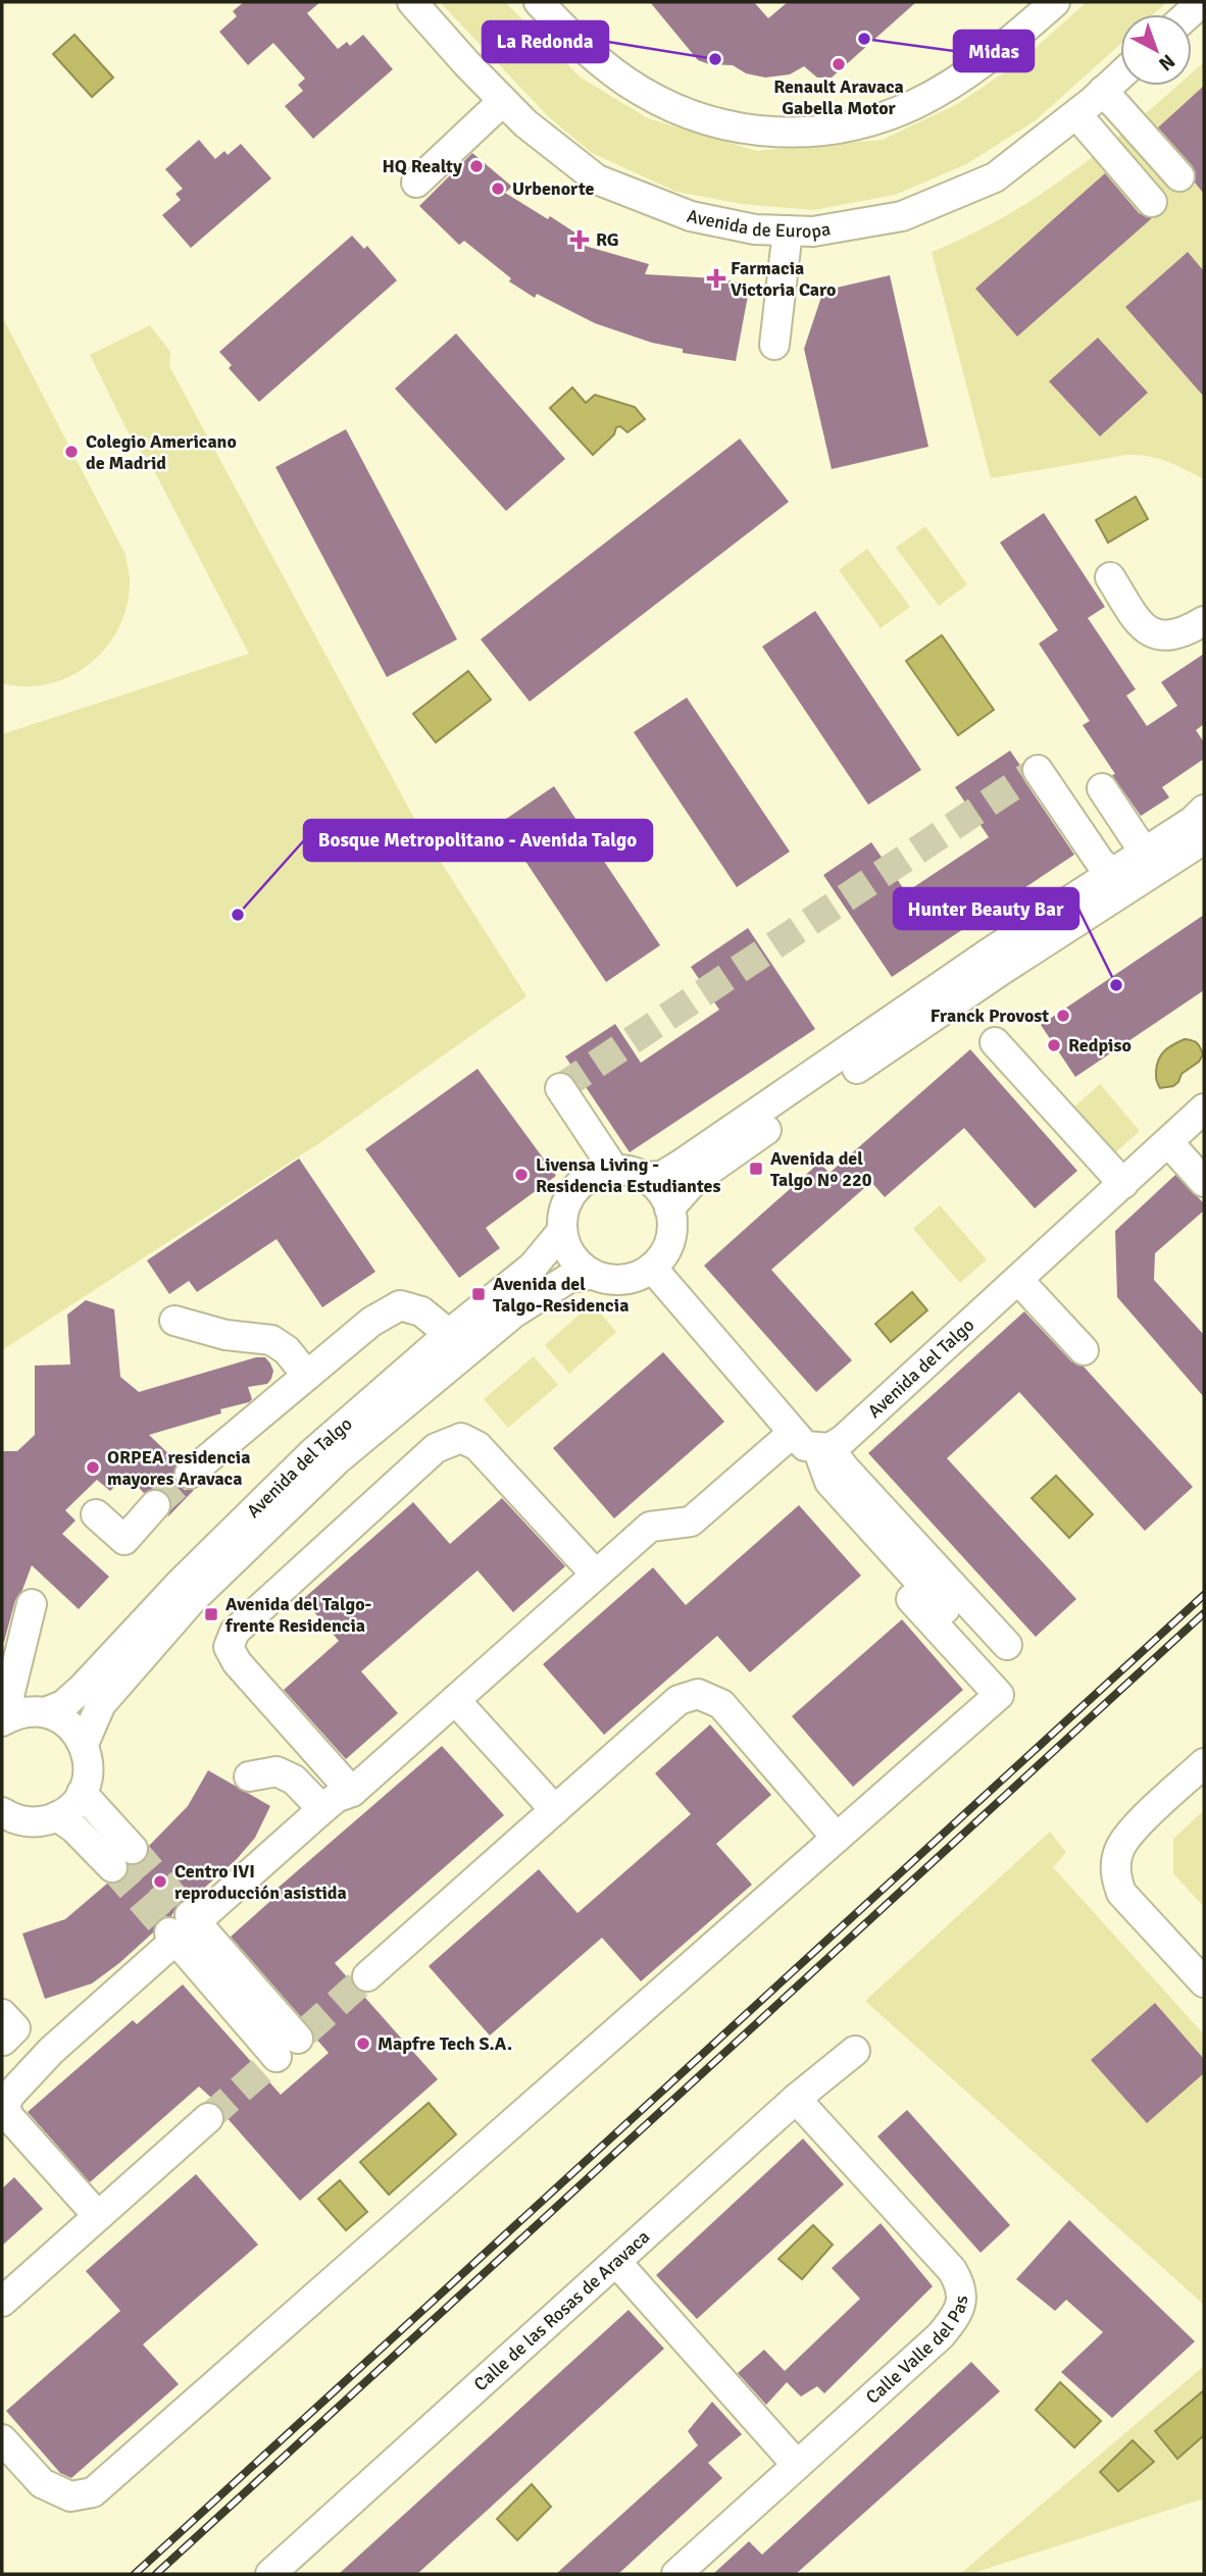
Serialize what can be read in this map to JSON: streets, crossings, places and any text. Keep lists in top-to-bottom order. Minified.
{"streets":{"street":["Avenida de Europa","Avenida del Talgo","Calle de las Rosas de Aravaca","Calle Valle del Pas"]},"crossings":[["Calle de las Rosas de Aravaca","Calle Valle del Pas"]],"places":{"other":["Midas","La Redonda","Renault Aravaca Gabella Motor","HQ Realty","Urbenorte","Colegio Americano de Madrid","Bosque Metropolitano - Avenida Talgo","Hunter Beauty Bar","Franck Provost","Redpiso","Livensa Living - Residencia Estudiantes","ORPEA residencia mayores Aravaca","Centro IVI reproducción asistida","Mapfre Tech S.A."],"health":["RG","Farmacia Victoria Caro"],"transit":["Avenida del Talgo Nº 220","Avenida del Talgo-Residencia","Avenida del Talgo- frente Residencia"]},"north":"bottom right"}
